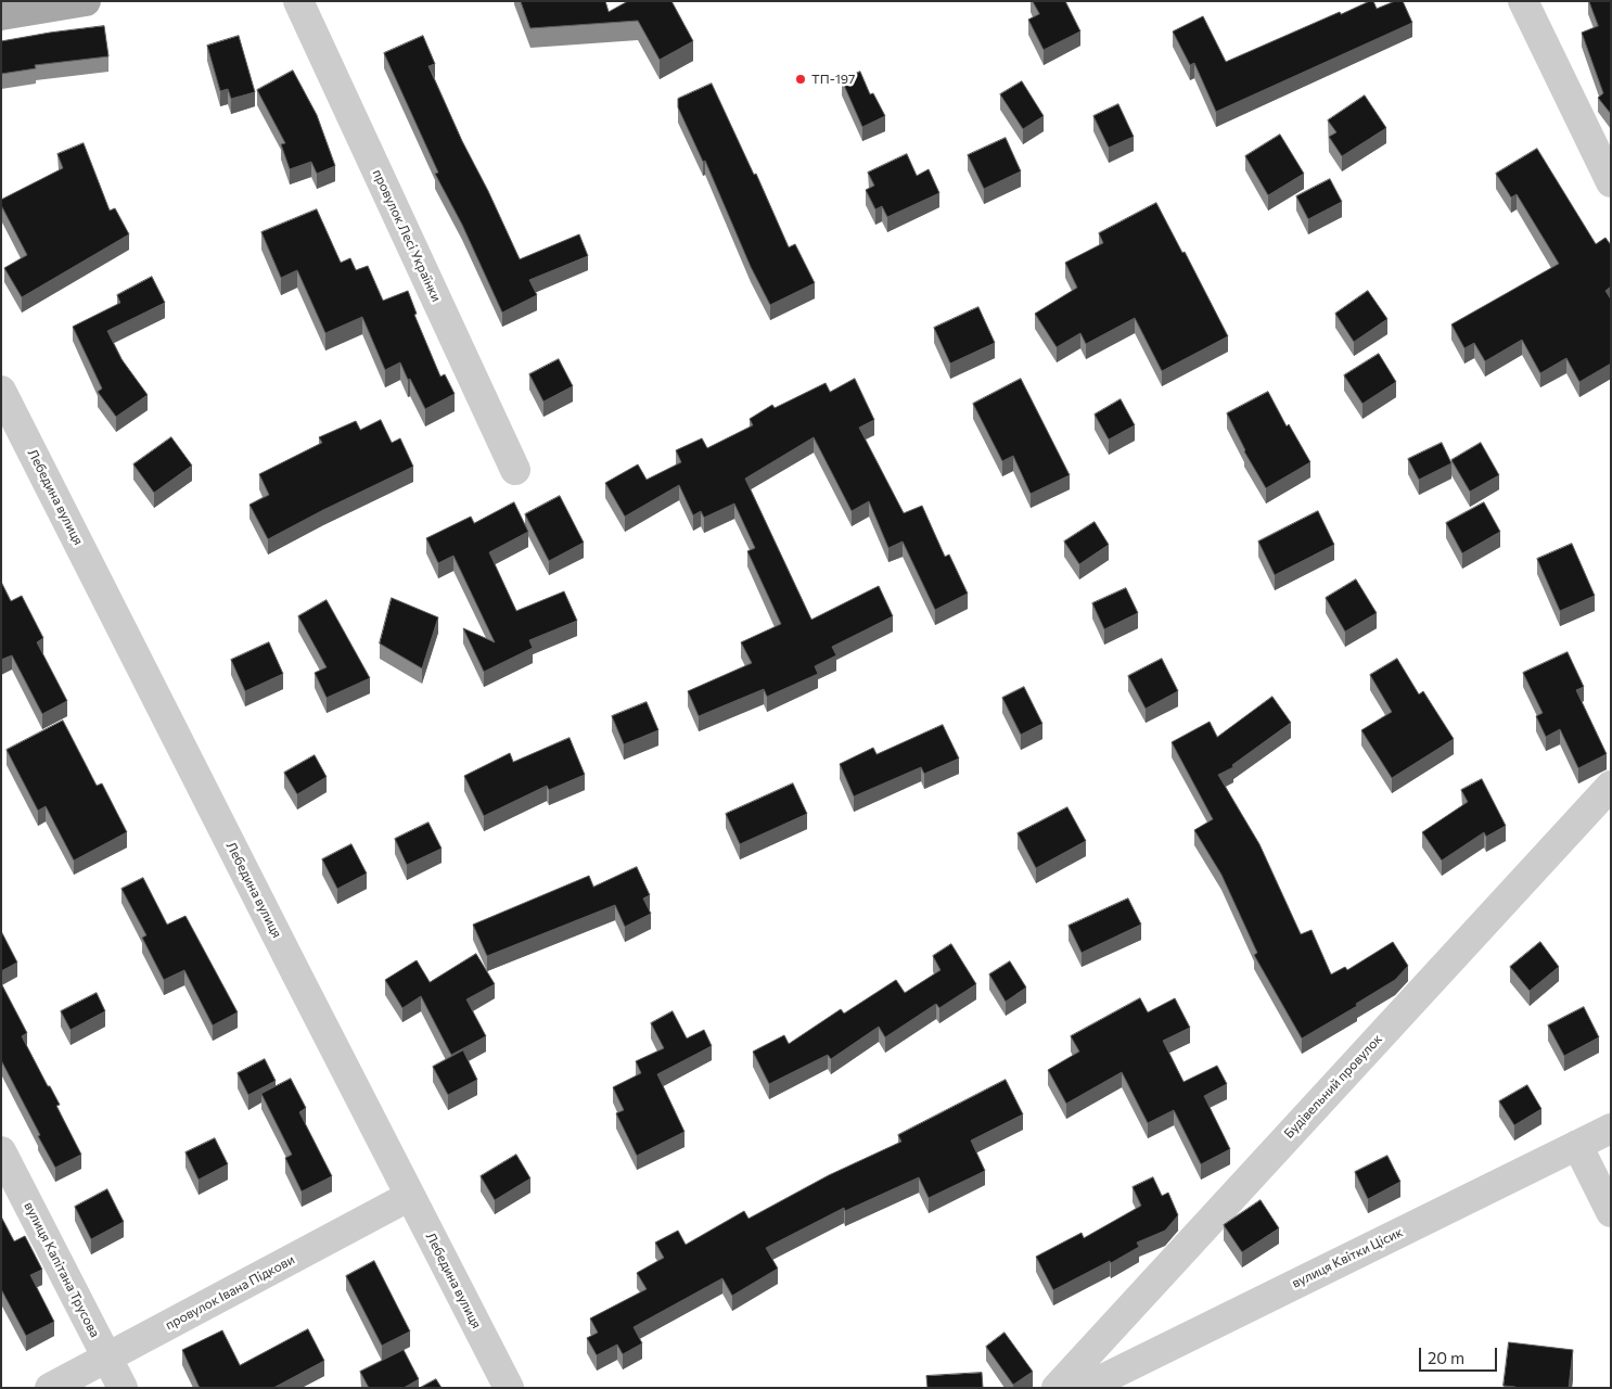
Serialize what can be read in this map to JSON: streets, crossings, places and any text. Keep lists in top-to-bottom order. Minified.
{"streets":{"street":["провулок Лесі Українки","Лебедина вулиця","Будівельний провулок","вулиця Квітки Цісик","вулиця Капітана Трусова","провулок Івана Підкови"]},"crossings":[["Лебедина вулиця","провулок Івана Підкови"],["вулиця Капітана Трусова","провулок Івана Підкови"]],"places":["ТП-197"],"scale_bar":"20 m"}
